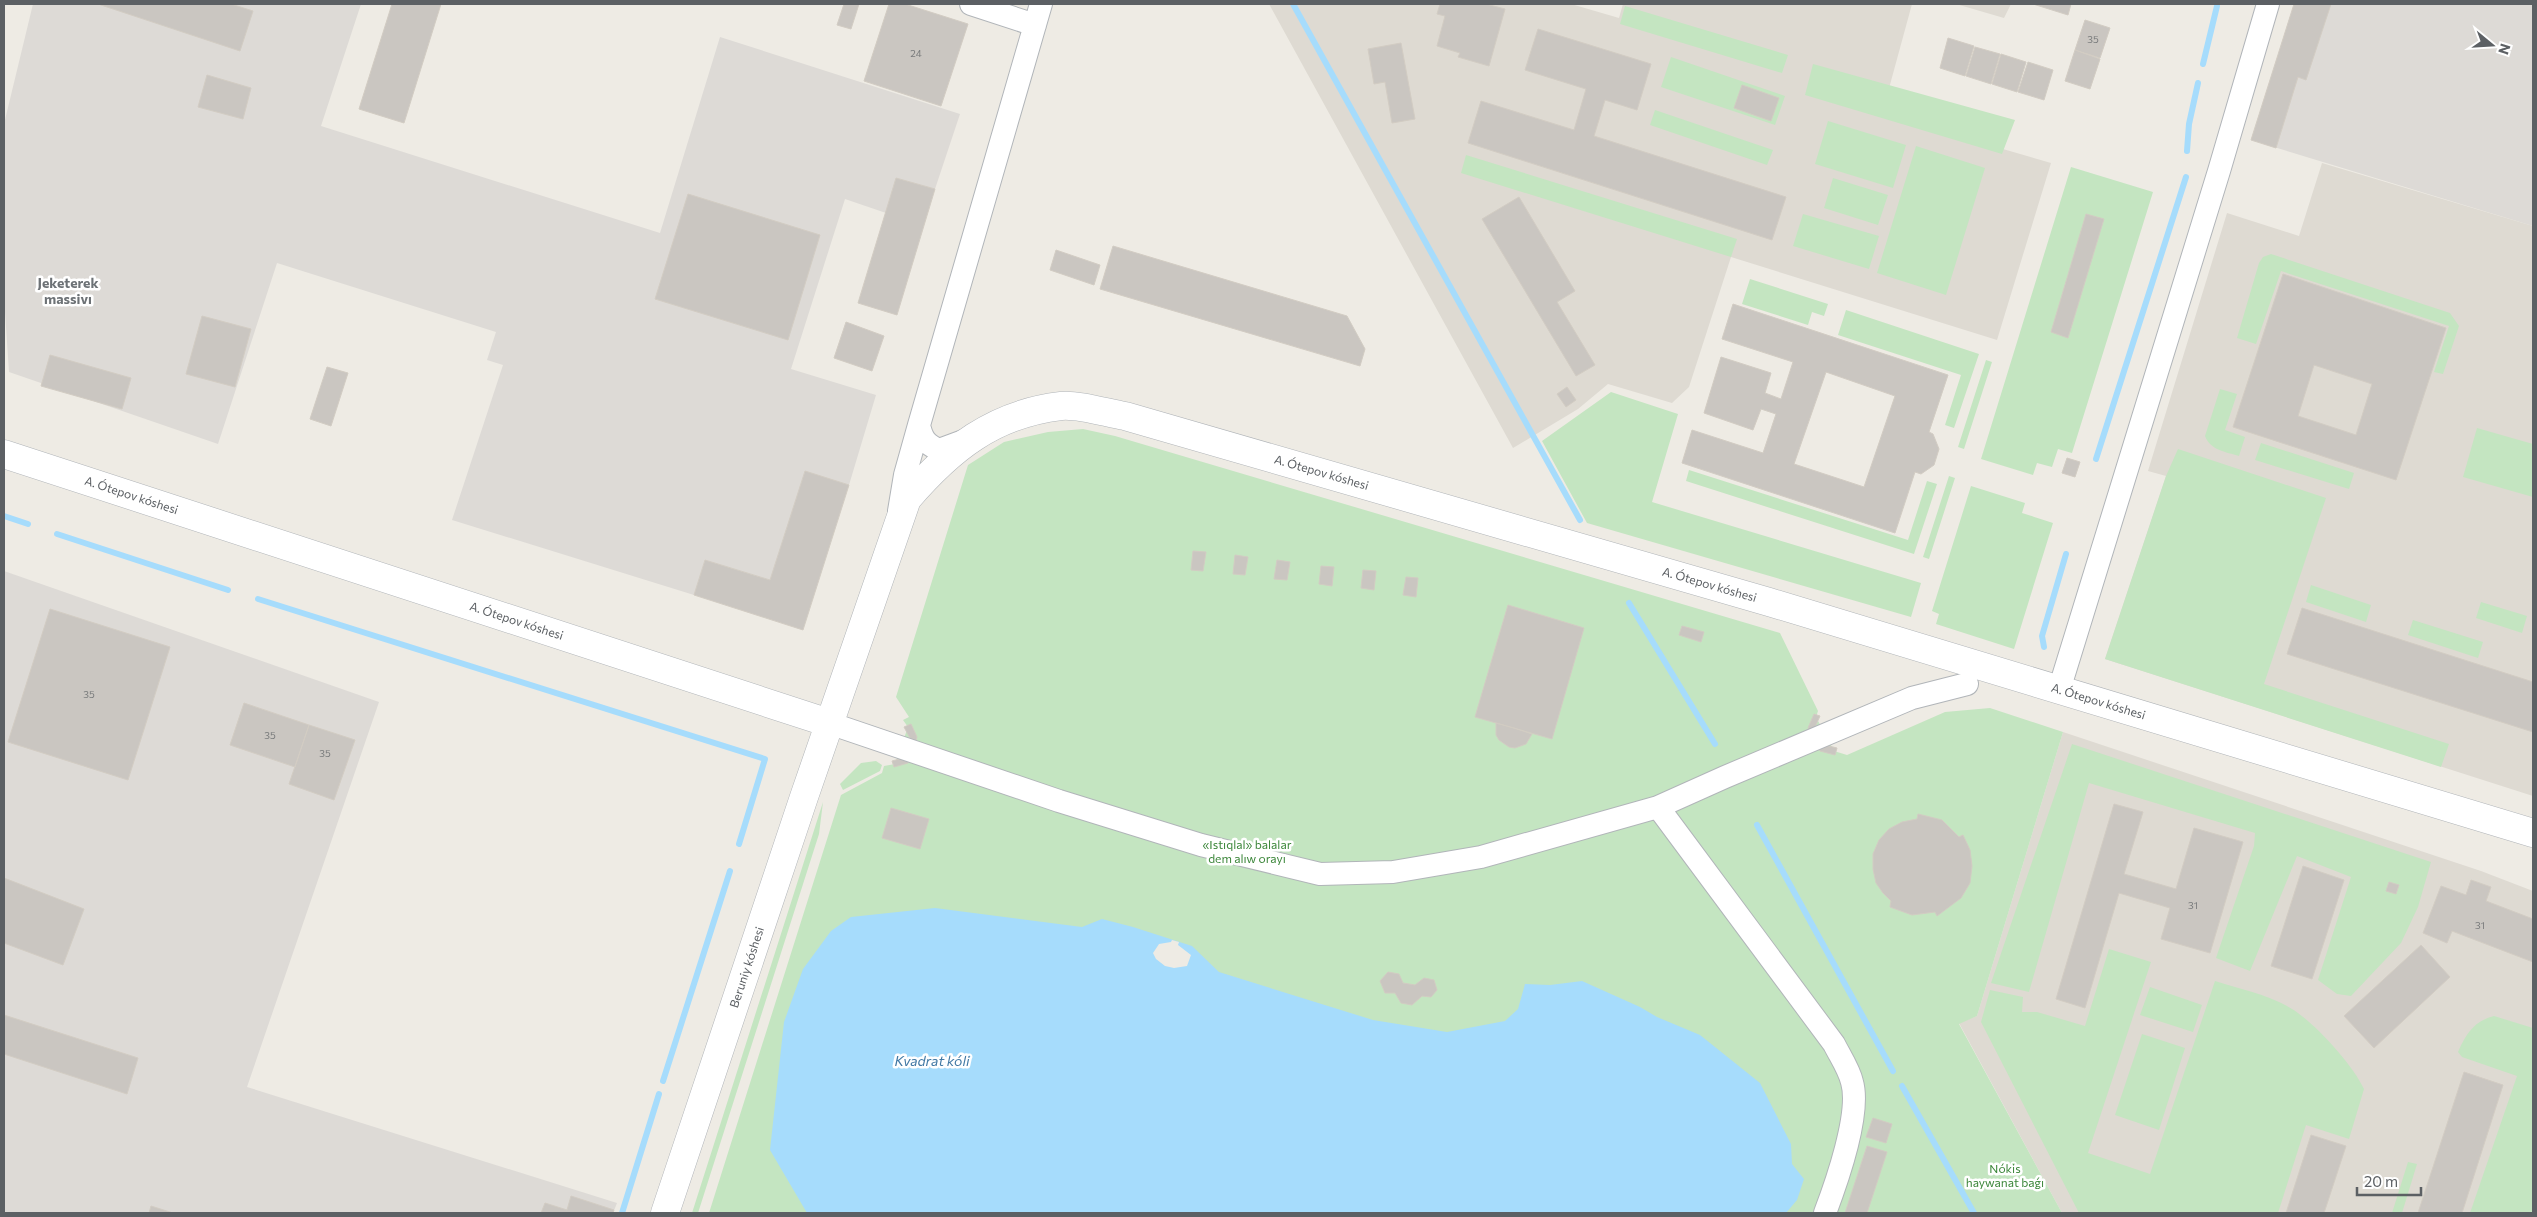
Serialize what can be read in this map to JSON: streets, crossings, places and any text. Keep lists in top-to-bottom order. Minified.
{"streets":{"main road":["A. Ótepov kóshesi","Beruniy kóshesi"]},"crossings":[["A. Ótepov kóshesi","Beruniy kóshesi"]],"districts":["Jeketerek massivı"],"water":["Kvadrat kóli"],"parks":["«Istıqlal» balalar dem alıw orayı","Nókis haywanat baǵı"],"house_numbers":["35","24","35","35","35","31","31"],"scale_bar":"20 m","north":"right"}
